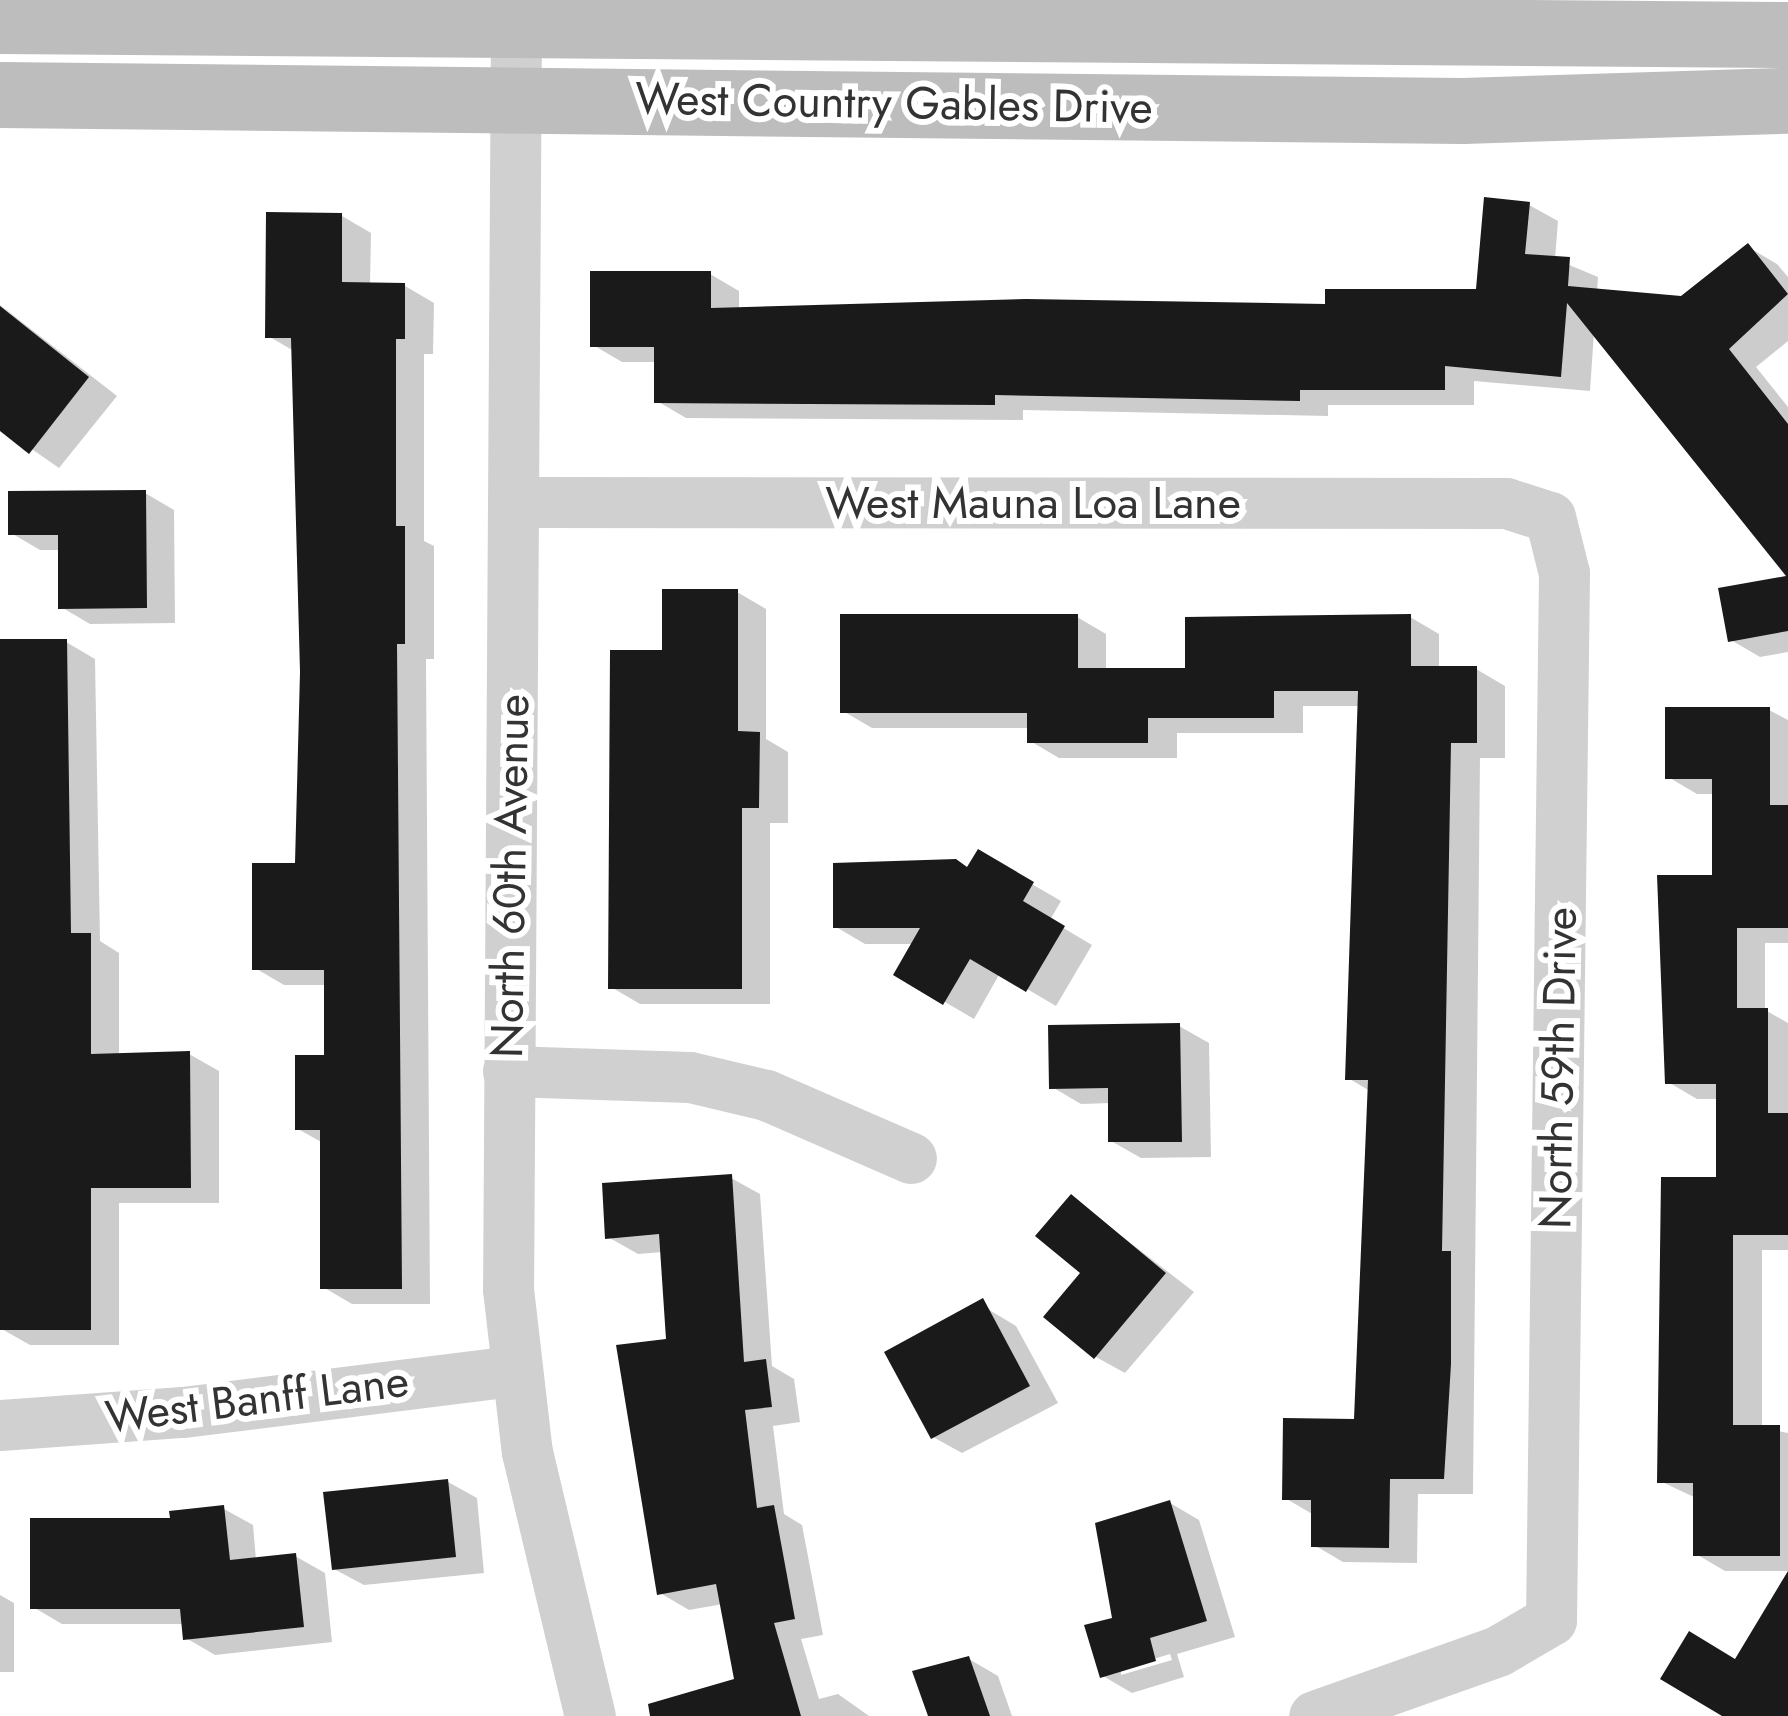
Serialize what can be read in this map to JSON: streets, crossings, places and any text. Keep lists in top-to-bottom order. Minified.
{"streets":{"street":["West Country Gables Drive","West Mauna Loa Lane","North 60th Avenue","North 59th Drive","West Banff Lane"]},"crossings":[["West Country Gables Drive","North 60th Avenue"],["West Mauna Loa Lane","North 60th Avenue"],["West Mauna Loa Lane","North 59th Drive"],["North 60th Avenue","West Banff Lane"]]}
